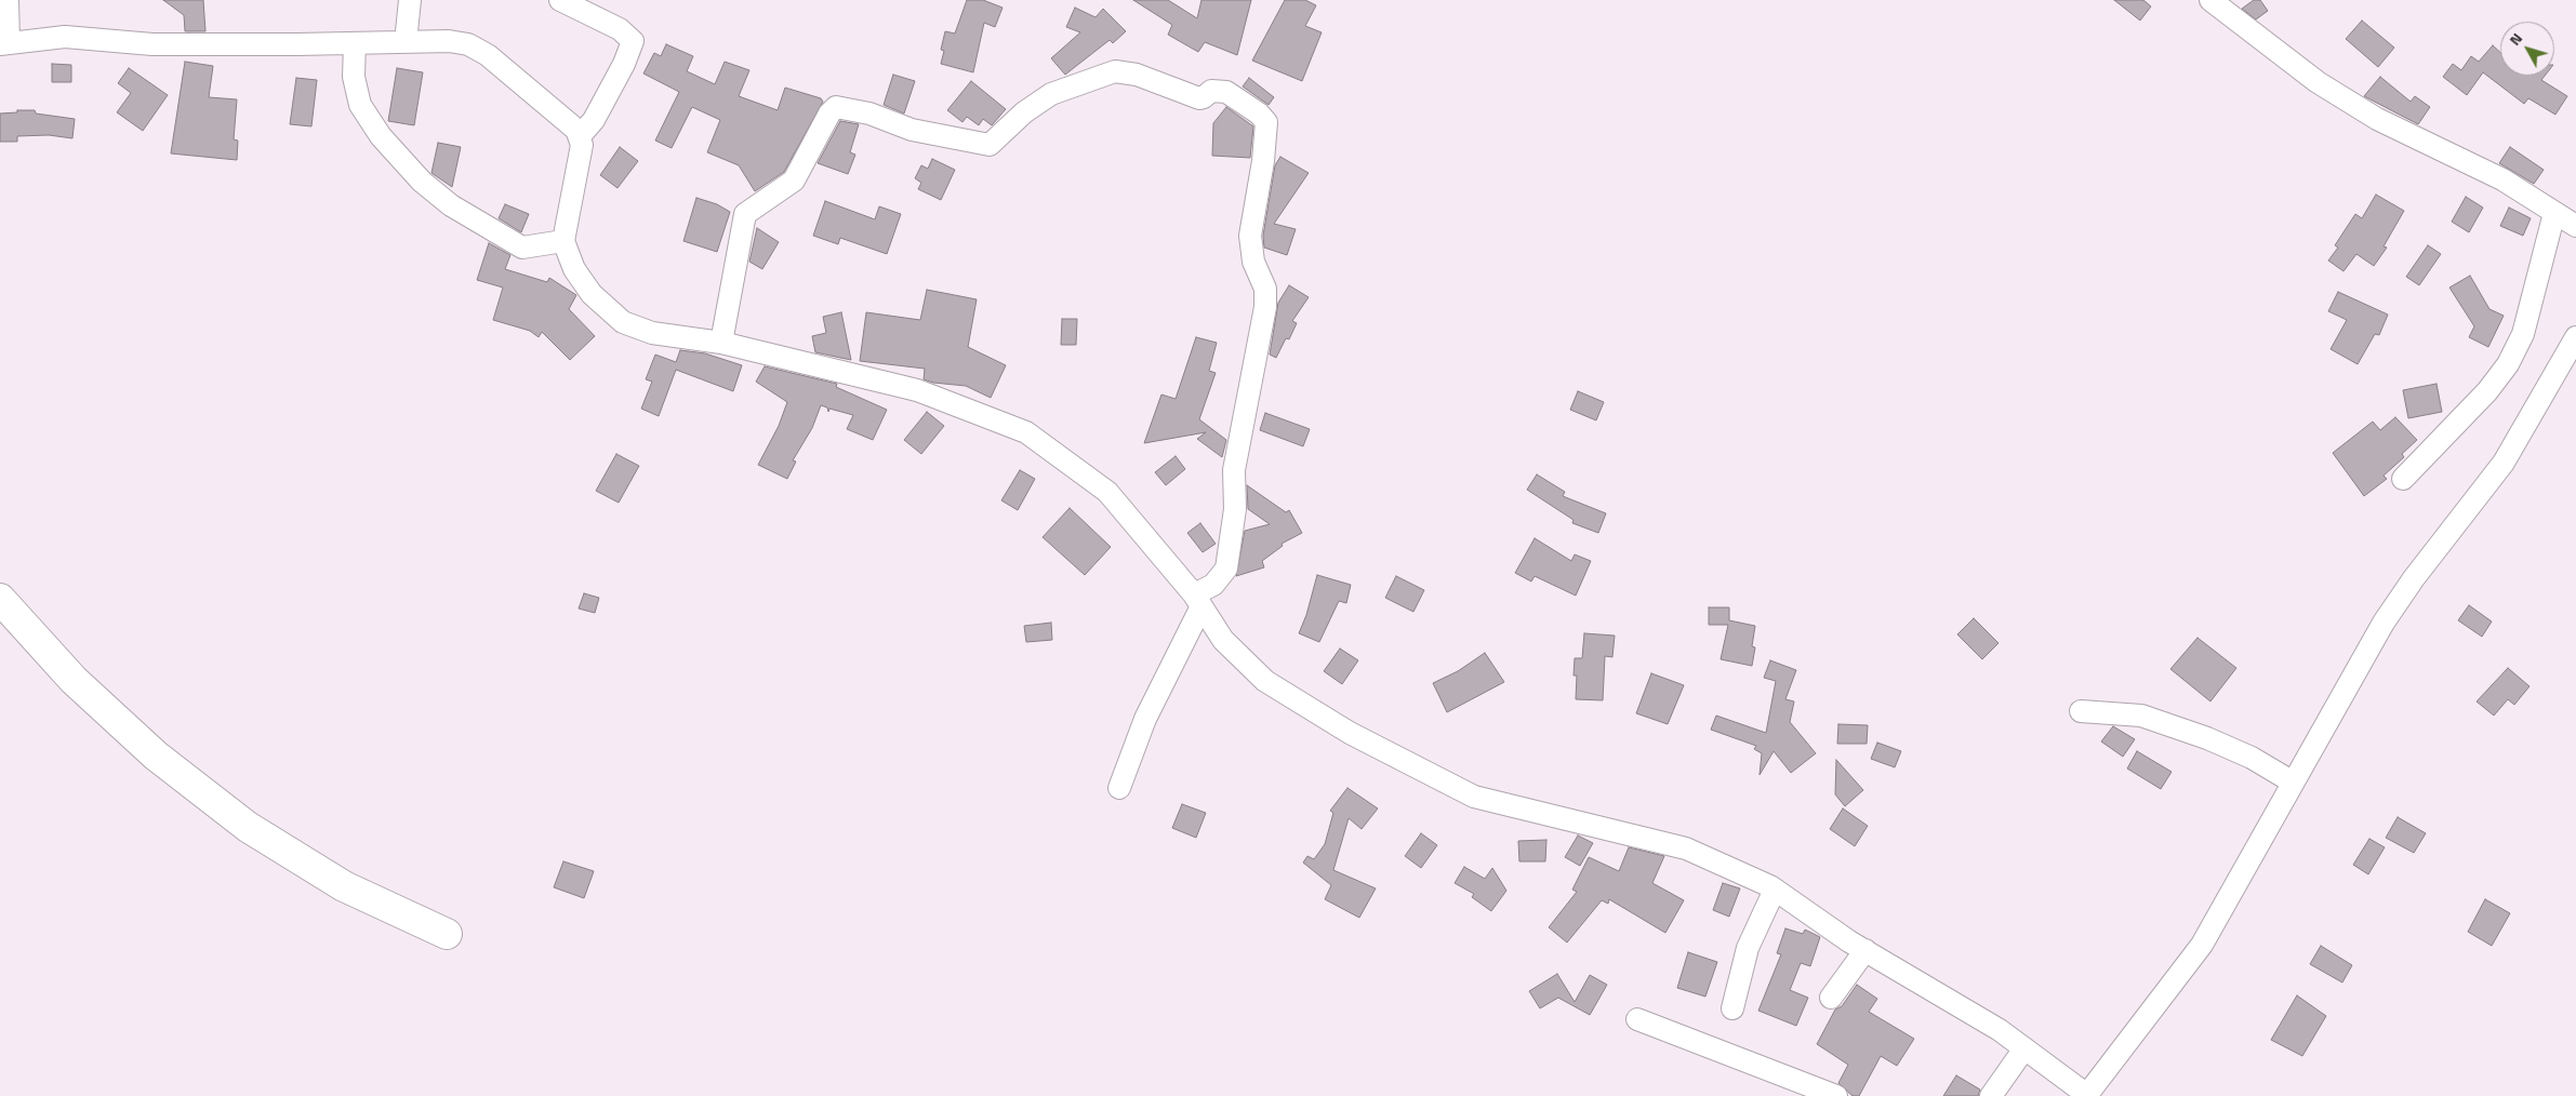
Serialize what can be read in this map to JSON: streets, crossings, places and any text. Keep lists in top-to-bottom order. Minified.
{"north":"top left"}
